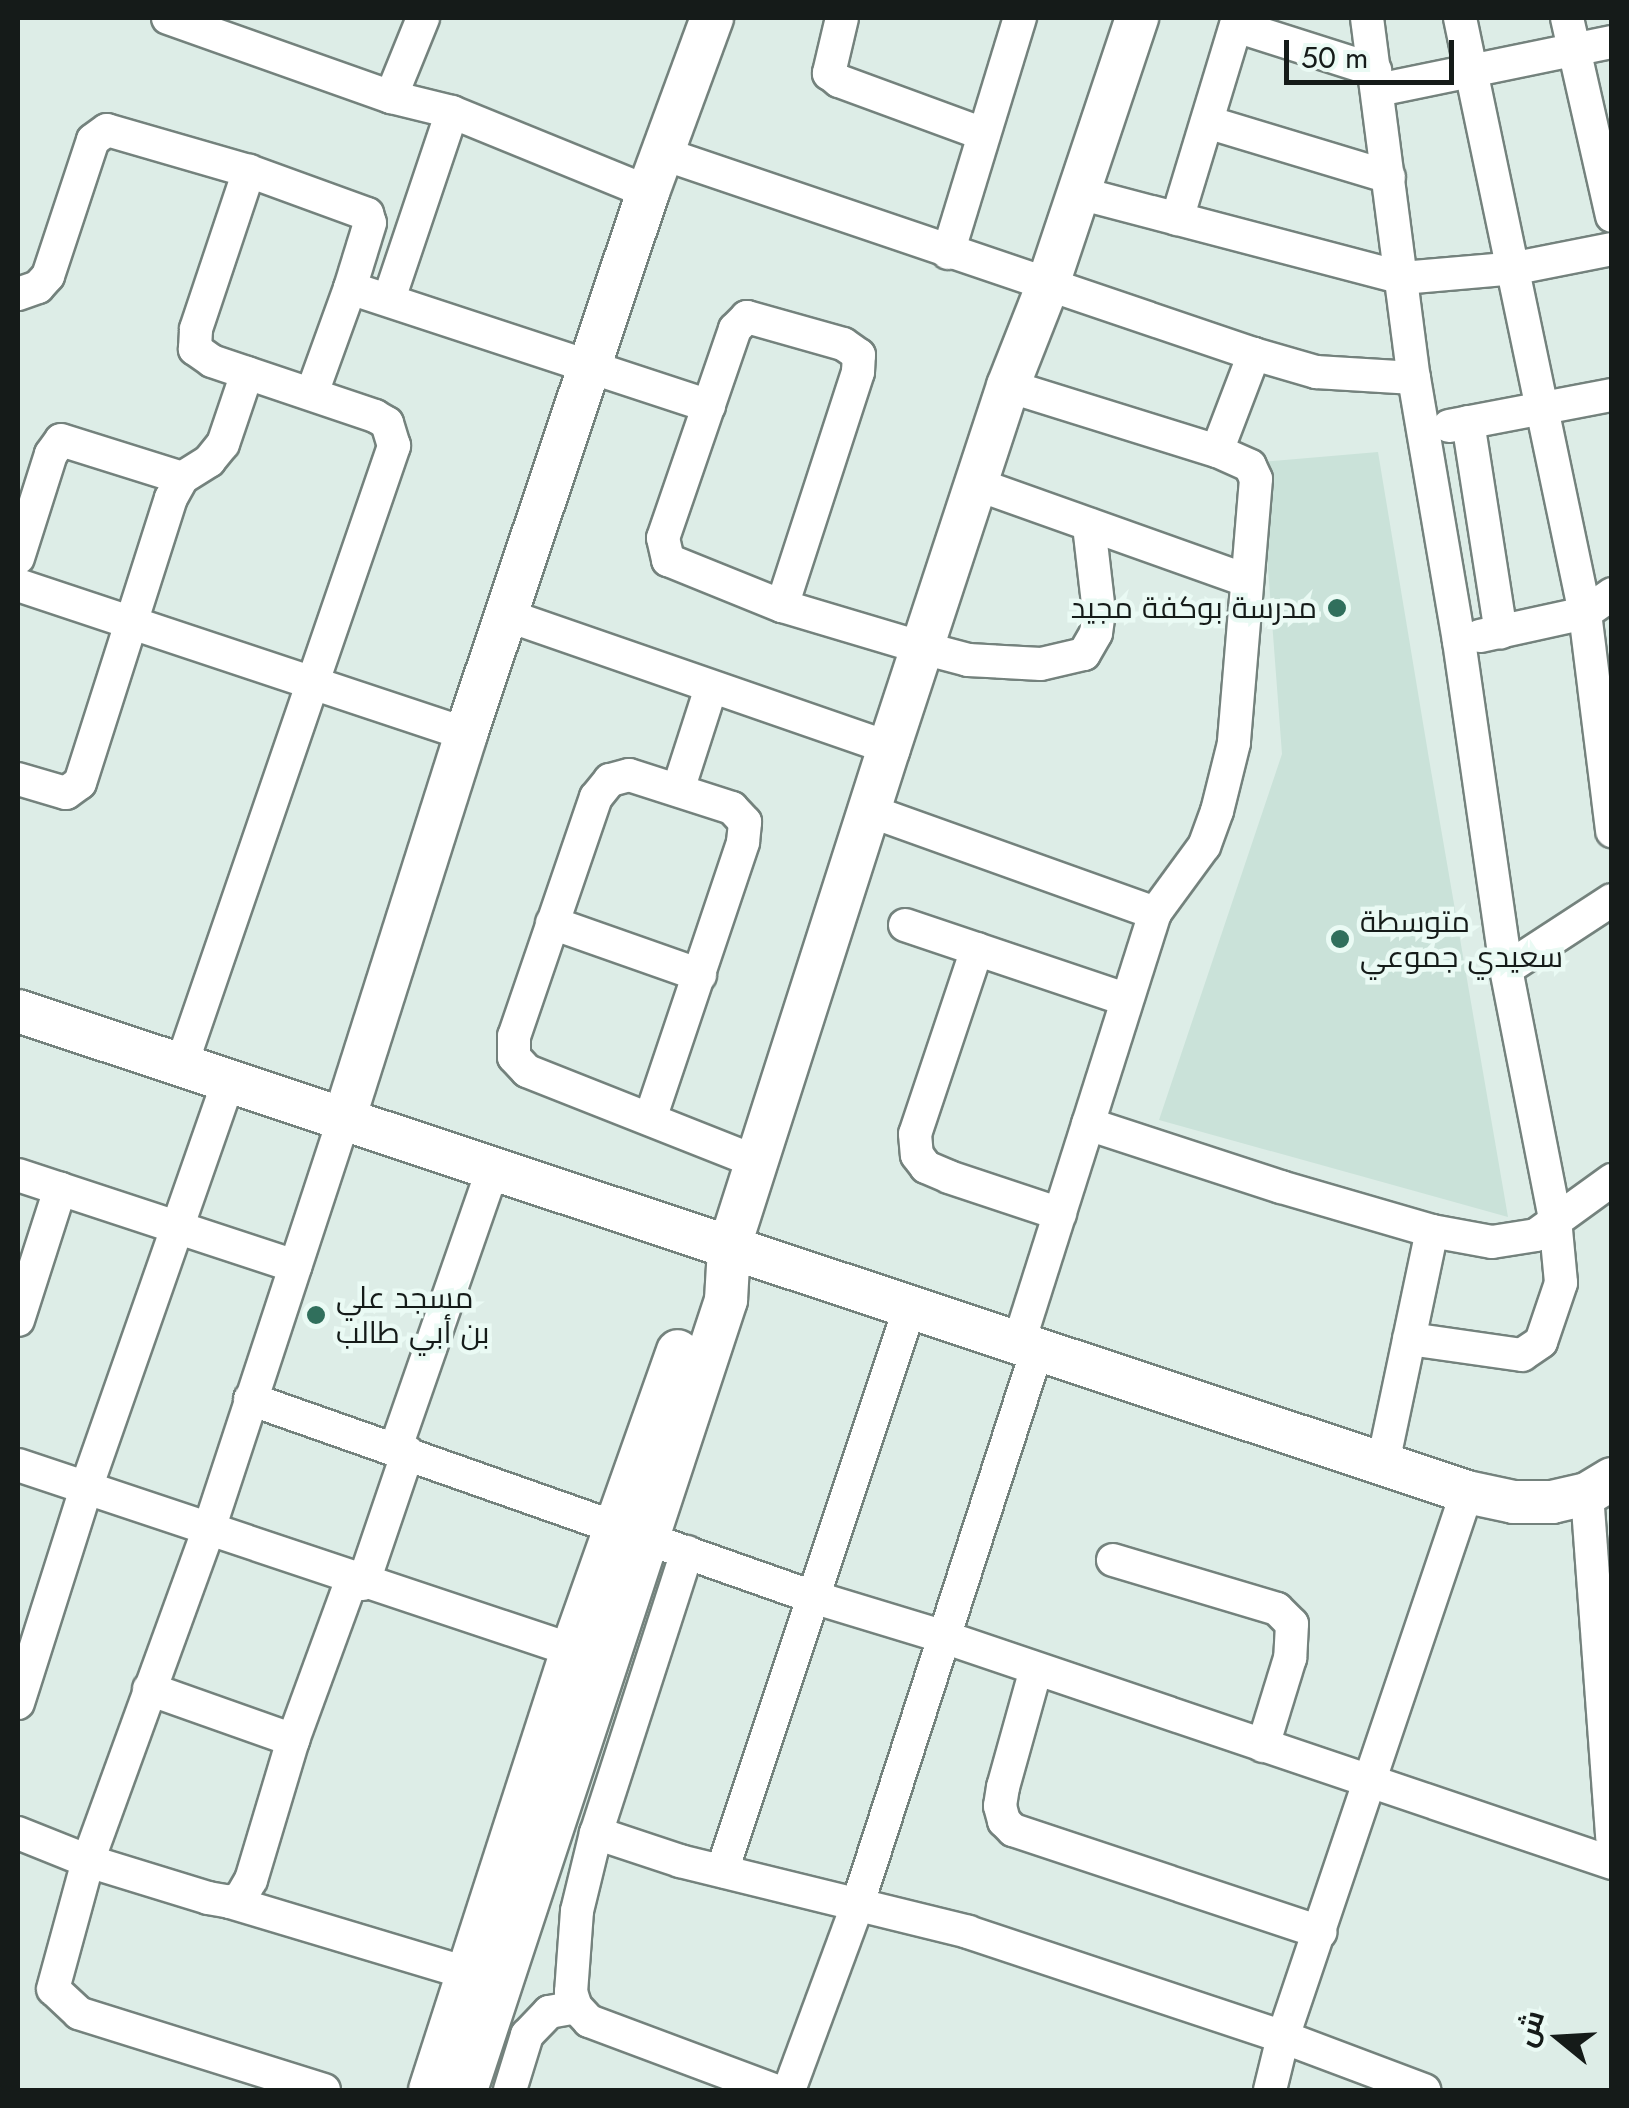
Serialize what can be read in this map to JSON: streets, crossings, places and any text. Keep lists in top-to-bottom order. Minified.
{"places":["مدرسة بوكفة مجيد","متوسطة سعيدي جموعي","مسجد علي بن أبي طالب"],"scale_bar":"50 m","north":"left"}
